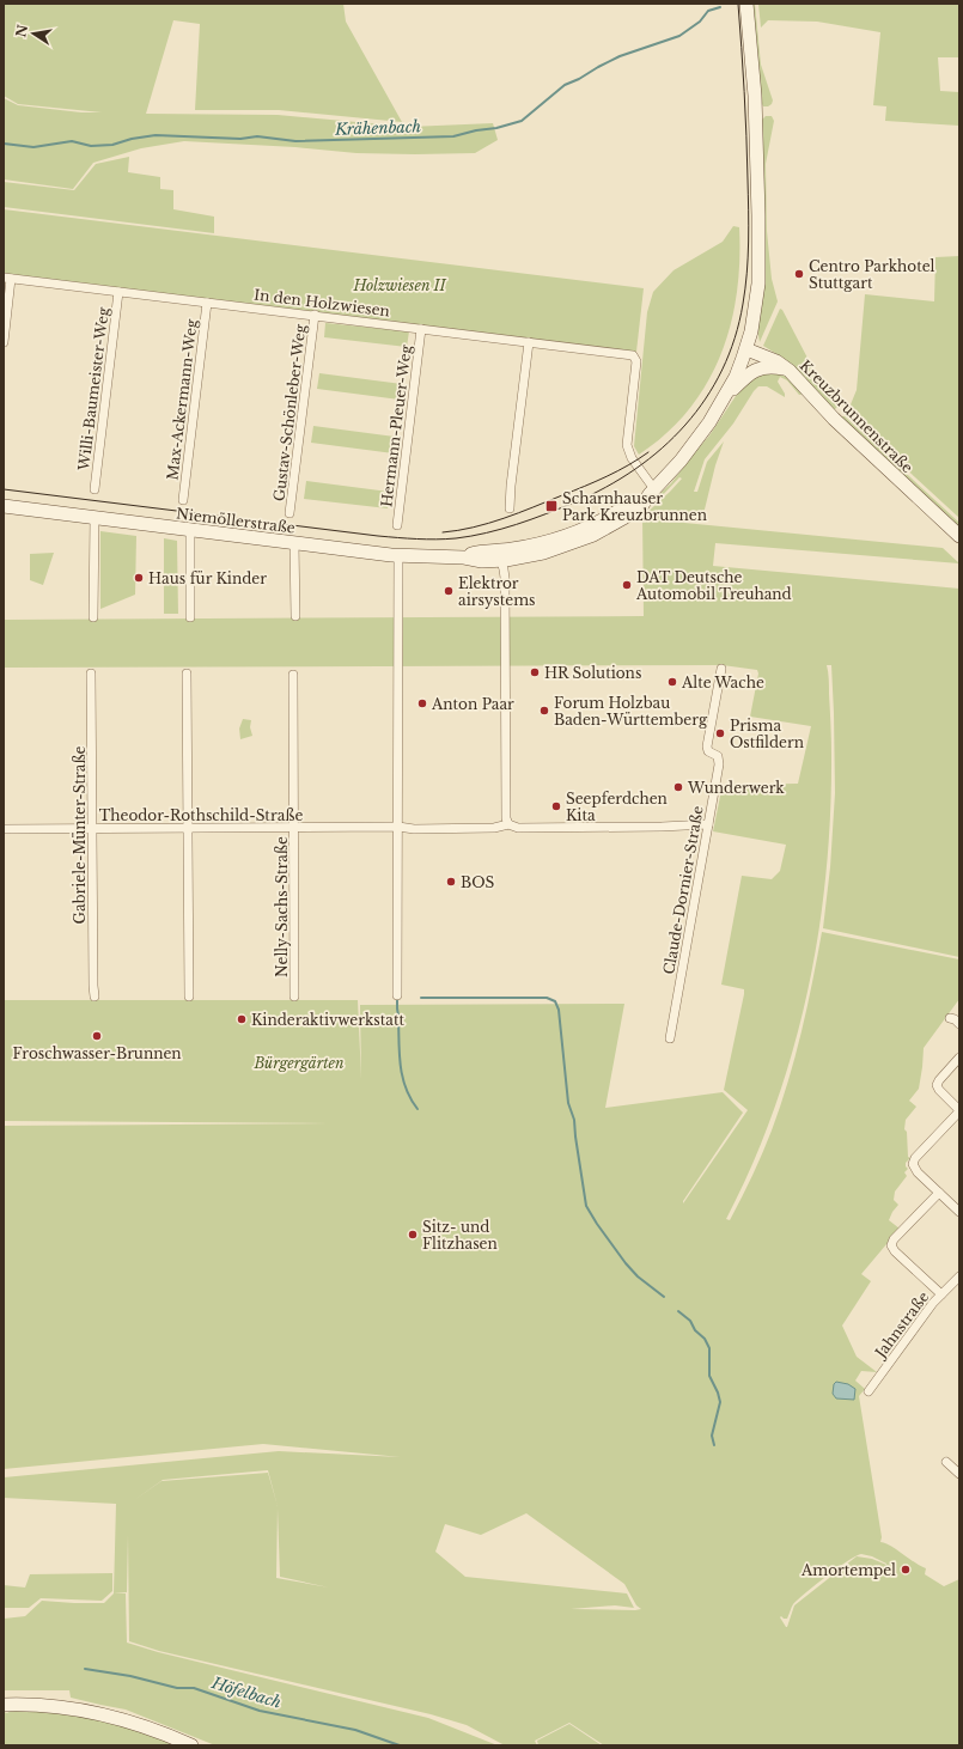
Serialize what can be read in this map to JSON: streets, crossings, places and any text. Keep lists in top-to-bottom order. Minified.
{"streets":{"main road":["Kreuzbrunnenstraße","Niemöllerstraße"],"street":["In den Holzwiesen","Willi-Baumeister-Weg","Max-Ackermann-Weg","Gustav-Schönleber-Weg","Hermann-Pleuer-Weg","Theodor-Rothschild-Straße","Gabriele-Münter-Straße","Claude-Dornier-Straße","Nelly-Sachs-Straße","Jahnstraße"]},"crossings":[["In den Holzwiesen","Willi-Baumeister-Weg"],["In den Holzwiesen","Max-Ackermann-Weg"],["In den Holzwiesen","Gustav-Schönleber-Weg"],["In den Holzwiesen","Hermann-Pleuer-Weg"],["In den Holzwiesen","Niemöllerstraße"],["Kreuzbrunnenstraße","Niemöllerstraße"],["Theodor-Rothschild-Straße","Gabriele-Münter-Straße"],["Theodor-Rothschild-Straße","Claude-Dornier-Straße"],["Theodor-Rothschild-Straße","Nelly-Sachs-Straße"]],"water":["Krähenbach","Höfelbach"],"parks":["Holzwiesen II","Bürgergärten"],"places":{"other":["Centro Parkhotel Stuttgart","Haus für Kinder","DAT Deutsche Automobil Treuhand","Elektror airsystems","HR Solutions","Alte Wache","Anton Paar","Forum Holzbau Baden-Württemberg","Prisma Ostfildern","Wunderwerk","Seepferdchen Kita","BOS","Kinderaktivwerkstatt","Froschwasser-Brunnen","Sitz- und Flitzhasen","Amortempel"],"transit":["Scharnhauser Park Kreuzbrunnen"]},"north":"left"}
